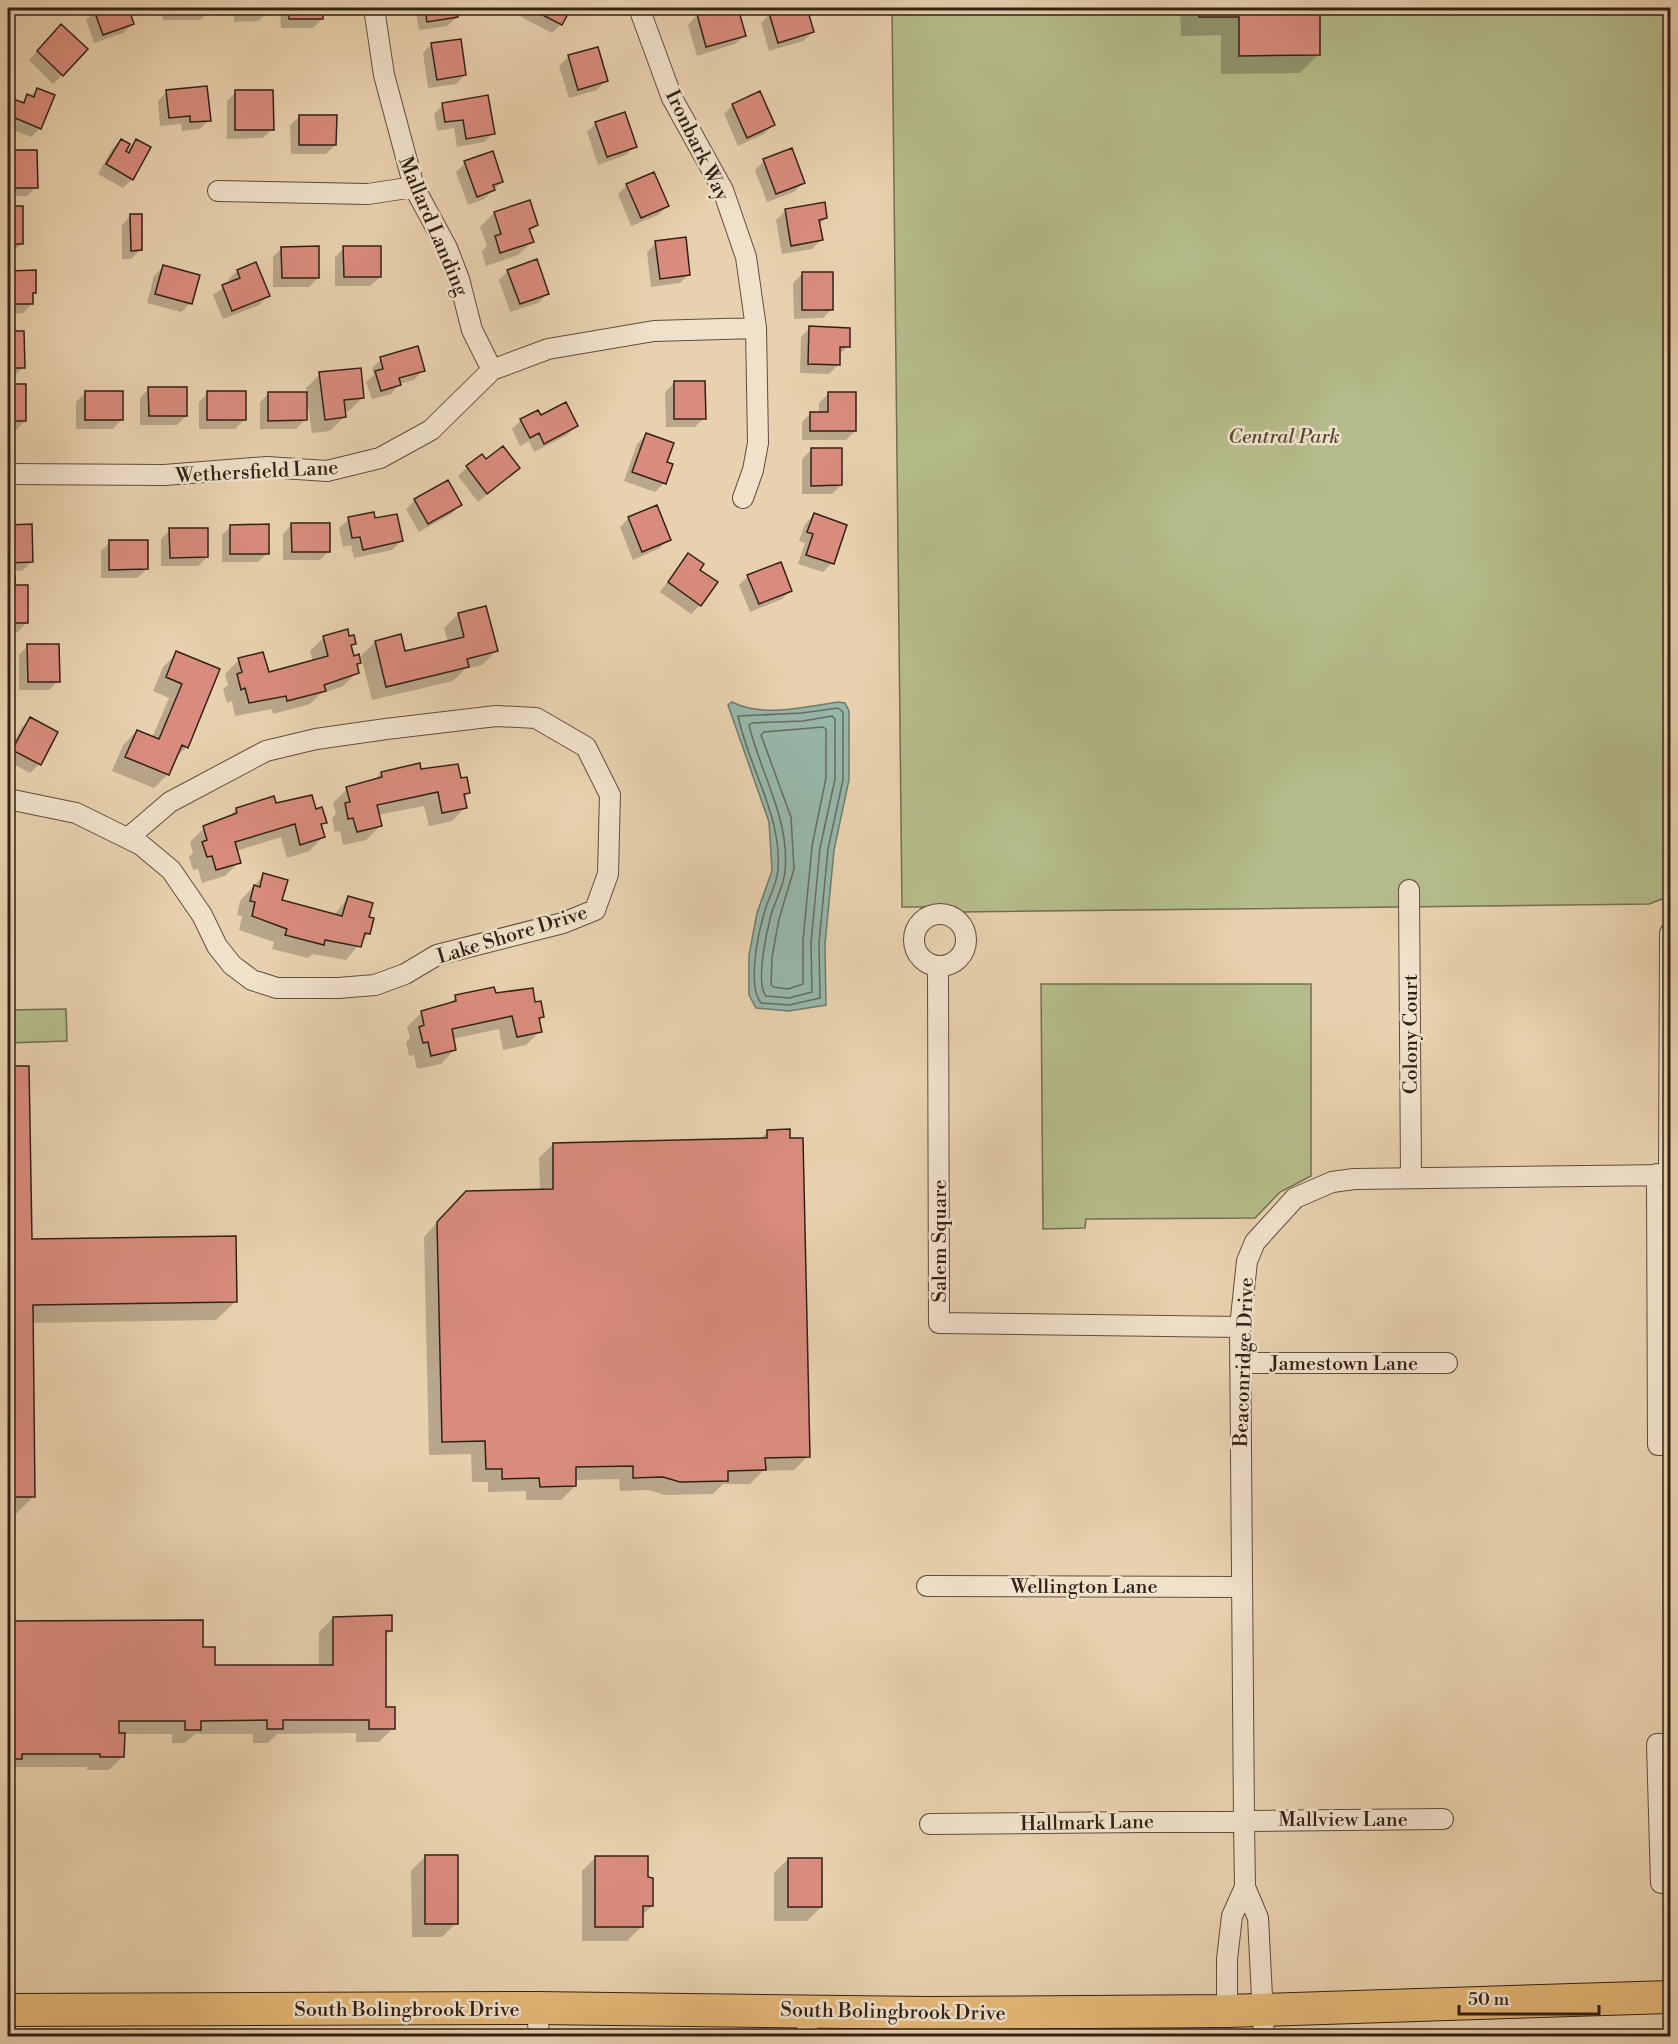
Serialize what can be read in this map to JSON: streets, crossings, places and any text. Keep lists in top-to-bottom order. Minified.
{"streets":{"main road":["South Bolingbrook Drive"],"street":["Ironbark Way","Mallard Landing","Wethersfield Lane","Lake Shore Drive","Colony Court","Salem Square","Beaconridge Drive","Jamestown Lane","Wellington Lane","Mallview Lane","Hallmark Lane"]},"crossings":[["Ironbark Way","Wethersfield Lane"],["Mallard Landing","Wethersfield Lane"],["Colony Court","Beaconridge Drive"],["Salem Square","Beaconridge Drive"],["Beaconridge Drive","Jamestown Lane"],["Beaconridge Drive","Wellington Lane"],["Beaconridge Drive","Mallview Lane"],["Beaconridge Drive","Hallmark Lane"],["Beaconridge Drive","South Bolingbrook Drive"],["Mallview Lane","Hallmark Lane"]],"parks":["Central Park"],"scale_bar":"50 m"}
